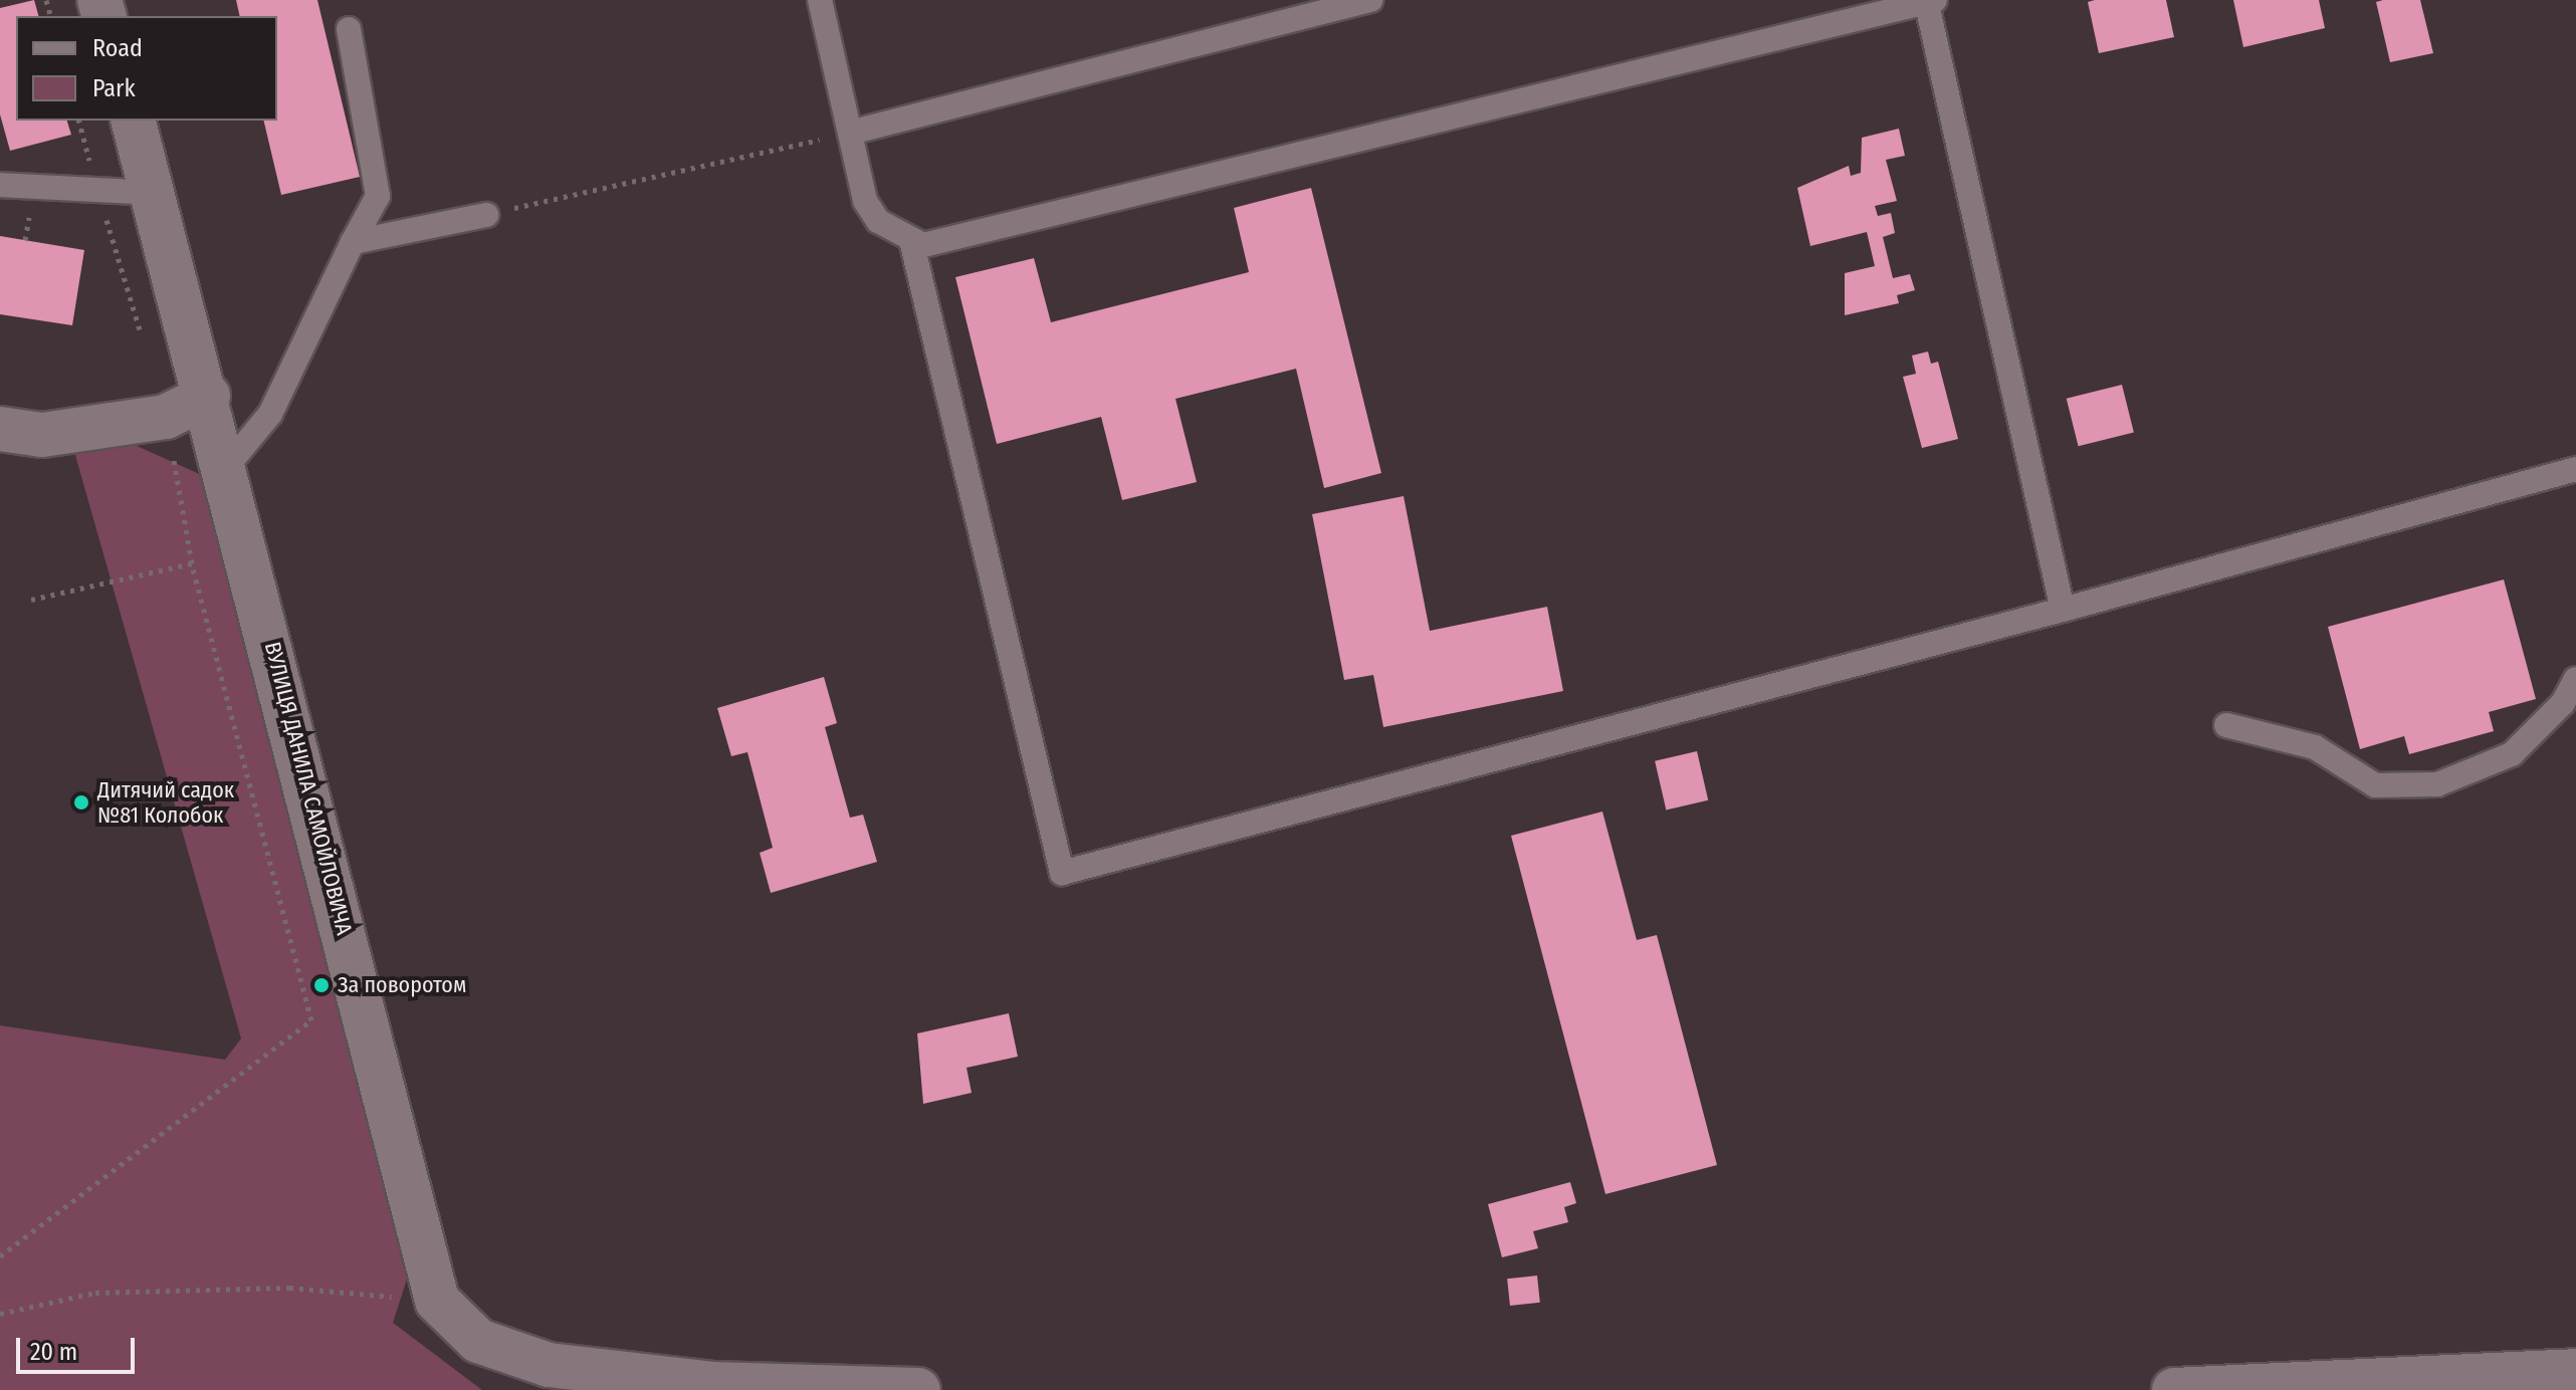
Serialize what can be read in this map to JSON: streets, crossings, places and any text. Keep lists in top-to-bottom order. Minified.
{"streets":{"street":["ВУЛИЦЯ ДАНИЛА САМОЙЛОВИЧА"]},"places":["Дитячий садок №81 Колобок","За поворотом"],"legend":["Road","Park"],"scale_bar":"20 m"}
